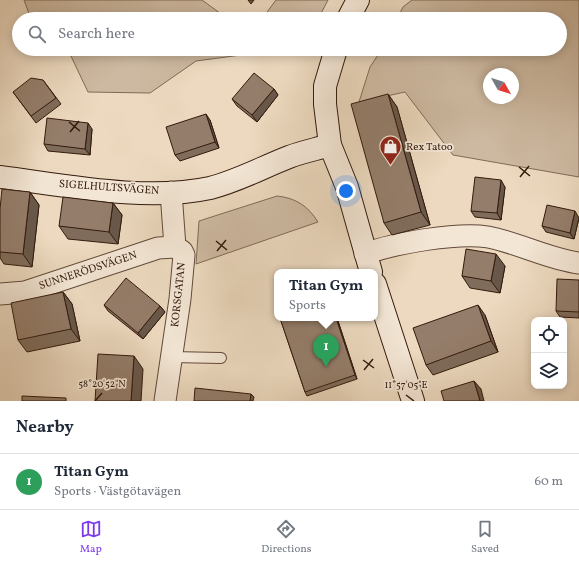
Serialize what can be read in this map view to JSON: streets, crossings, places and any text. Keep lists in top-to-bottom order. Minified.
{"streets":{"street":["SIGELHULTSVÄGEN","SUNNERÖDSVÄGEN","KORSGATAN"]},"crossings":[["SIGELHULTSVÄGEN","KORSGATAN"],["SUNNERÖDSVÄGEN","KORSGATAN"]],"places":{"shop":["Rex Tatoo"]},"north":"bottom right","page":{"search":"Search here","popup":["Titan Gym","Sports"],"pins":"1","heading":"Nearby","list":[{"mark":"1","name":"Titan Gym","note":"Sports · Västgötavägen","value":"60 m"}],"nav":["Map","Directions","Saved"]},"coordinates":["58°20'52\"N","11°57'05\"E"]}
